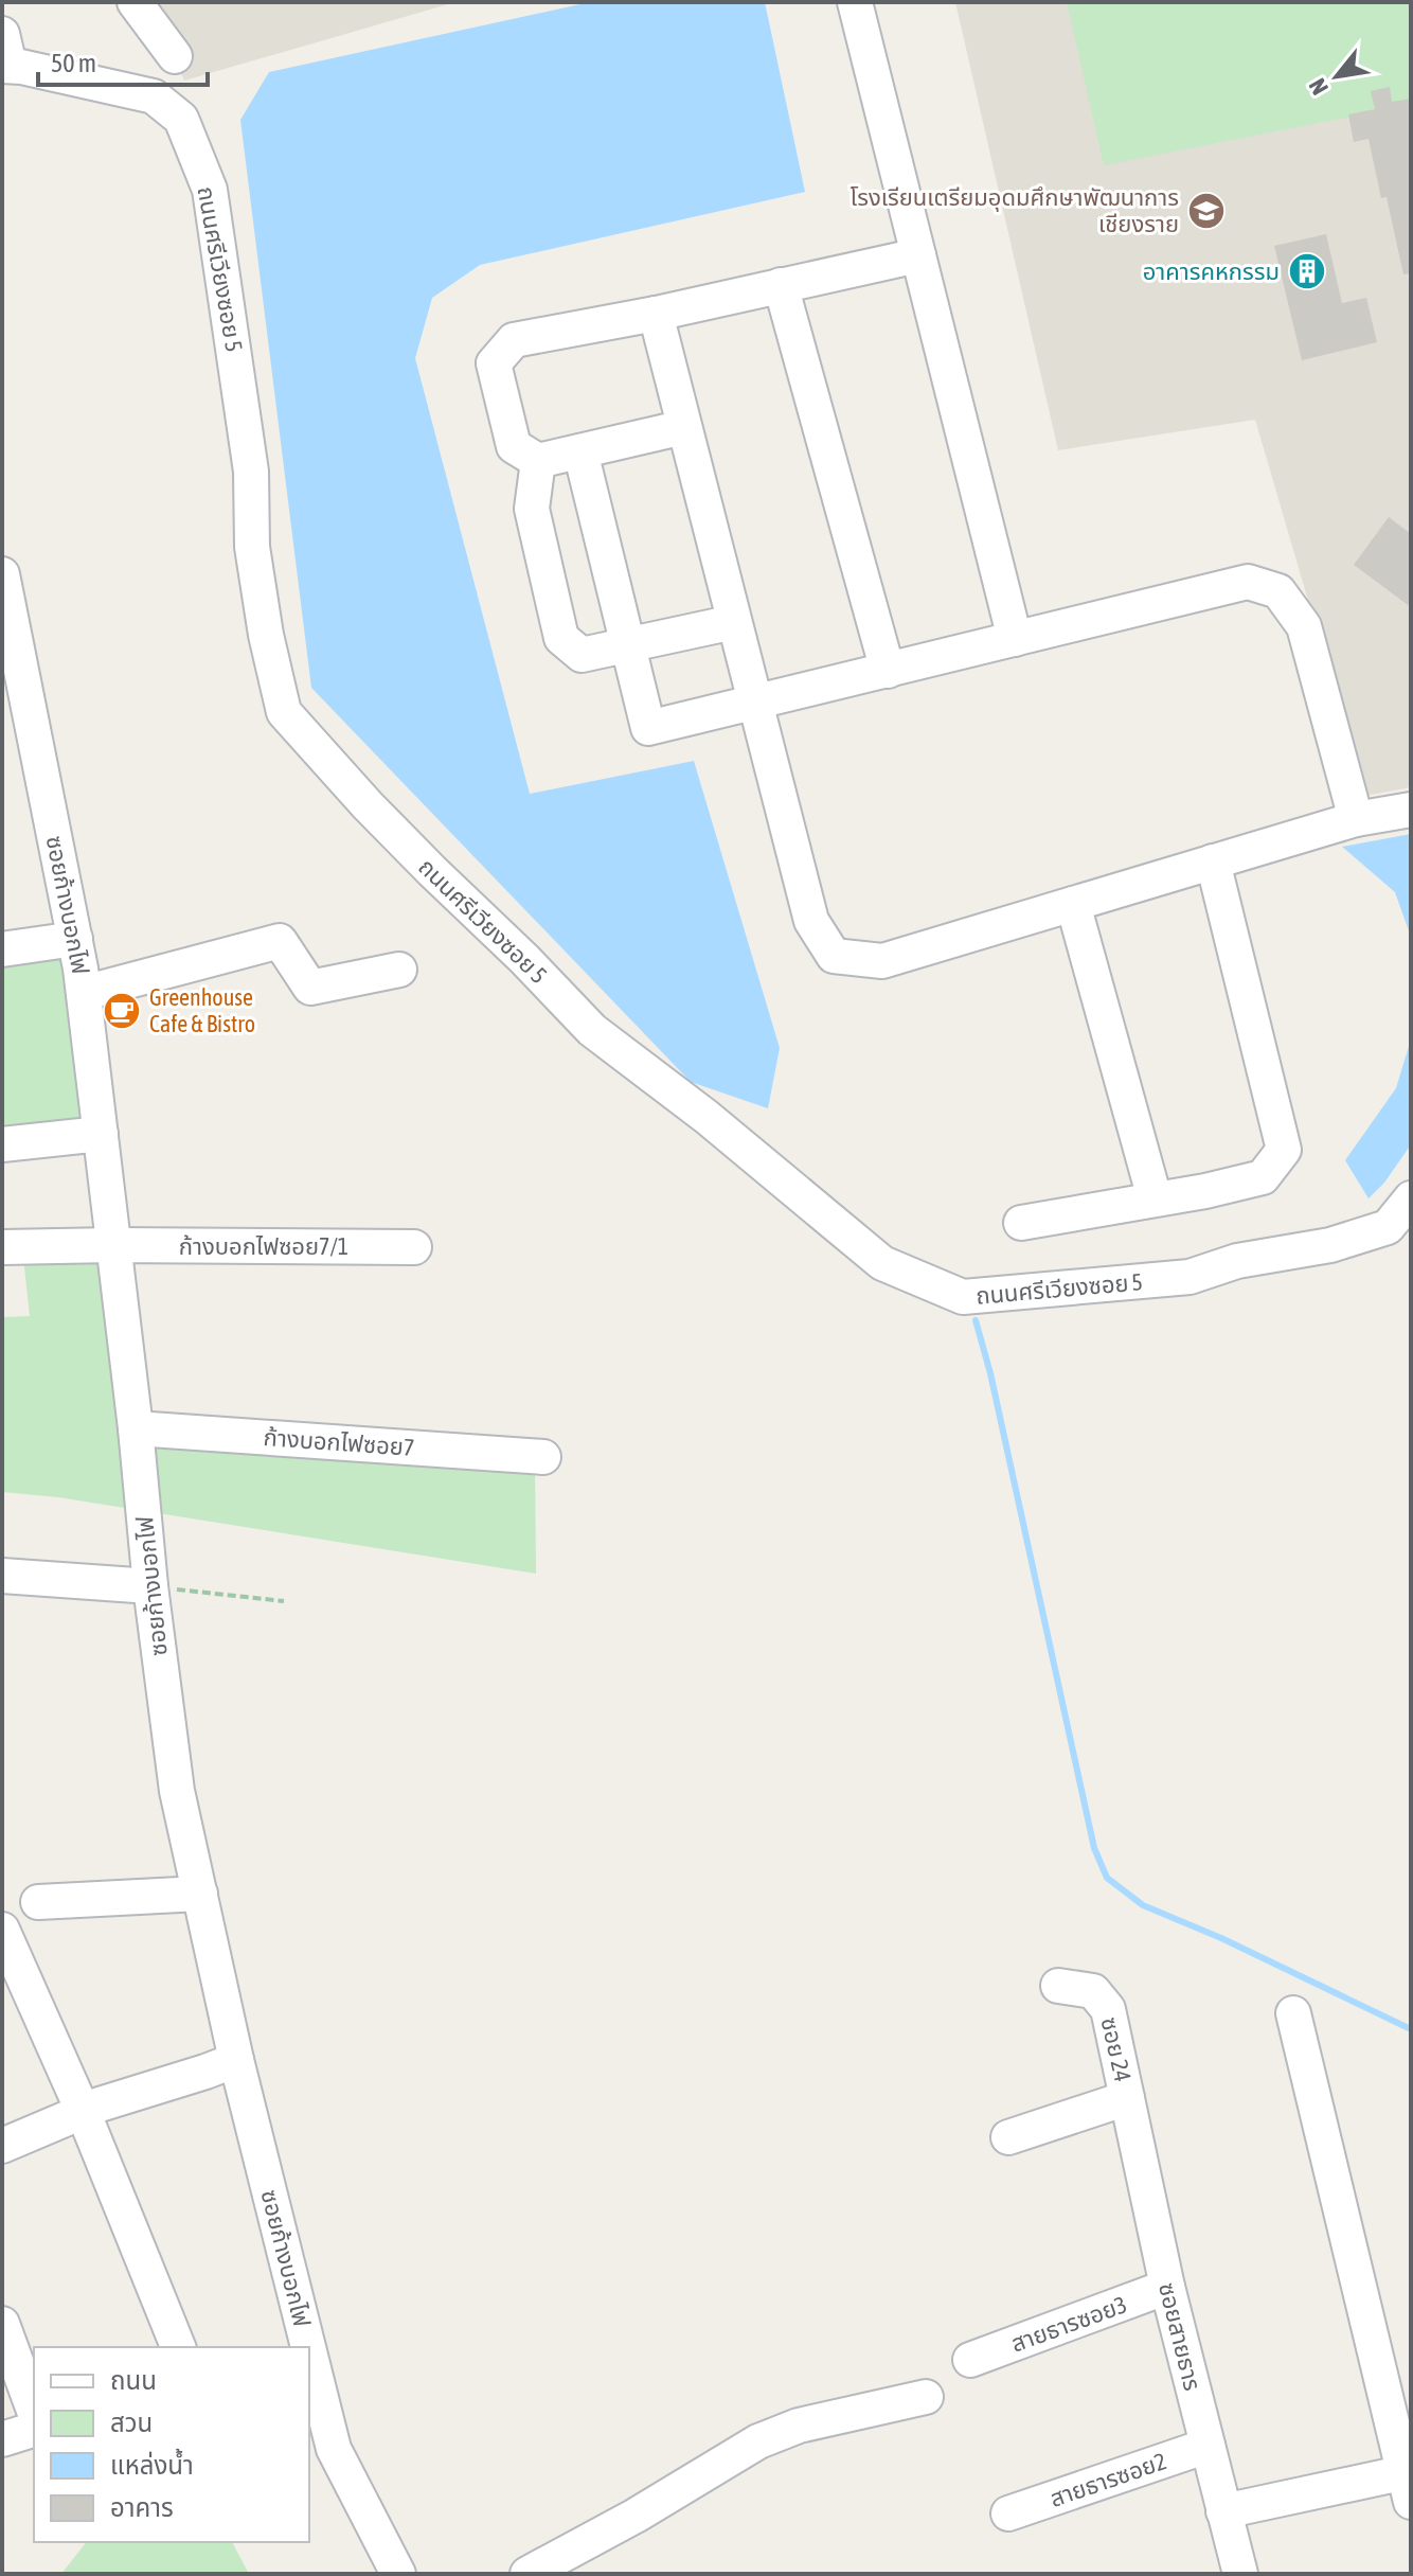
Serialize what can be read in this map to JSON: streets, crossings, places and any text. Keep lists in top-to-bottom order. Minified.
{"streets":{"street":["ถนนศรีเวียงซอย 5","ซอยก้างบอกไฟ","ก้างบอกไฟซอย7/1","ก้างบอกไฟซอย7","ซอย 24","สายธารซอย3","ซอยสายธาร","สายธารซอย2"]},"crossings":[["ซอยก้างบอกไฟ","ก้างบอกไฟซอย7/1"],["ซอยก้างบอกไฟ","ก้างบอกไฟซอย7"],["ซอย 24","ซอยสายธาร"],["สายธารซอย3","ซอยสายธาร"],["ซอยสายธาร","สายธารซอย2"]],"places":{"school or university":["โรงเรียนเตรียมอุดมศึกษาพัฒนาการ เชียงราย"],"building":["อาคารคหกรรม"],"cafe":["Greenhouse Cafe & Bistro"]},"legend":["ถนน","สวน","แหล่งน้ำ","อาคาร"],"scale_bar":"50 m","north":"bottom left"}
